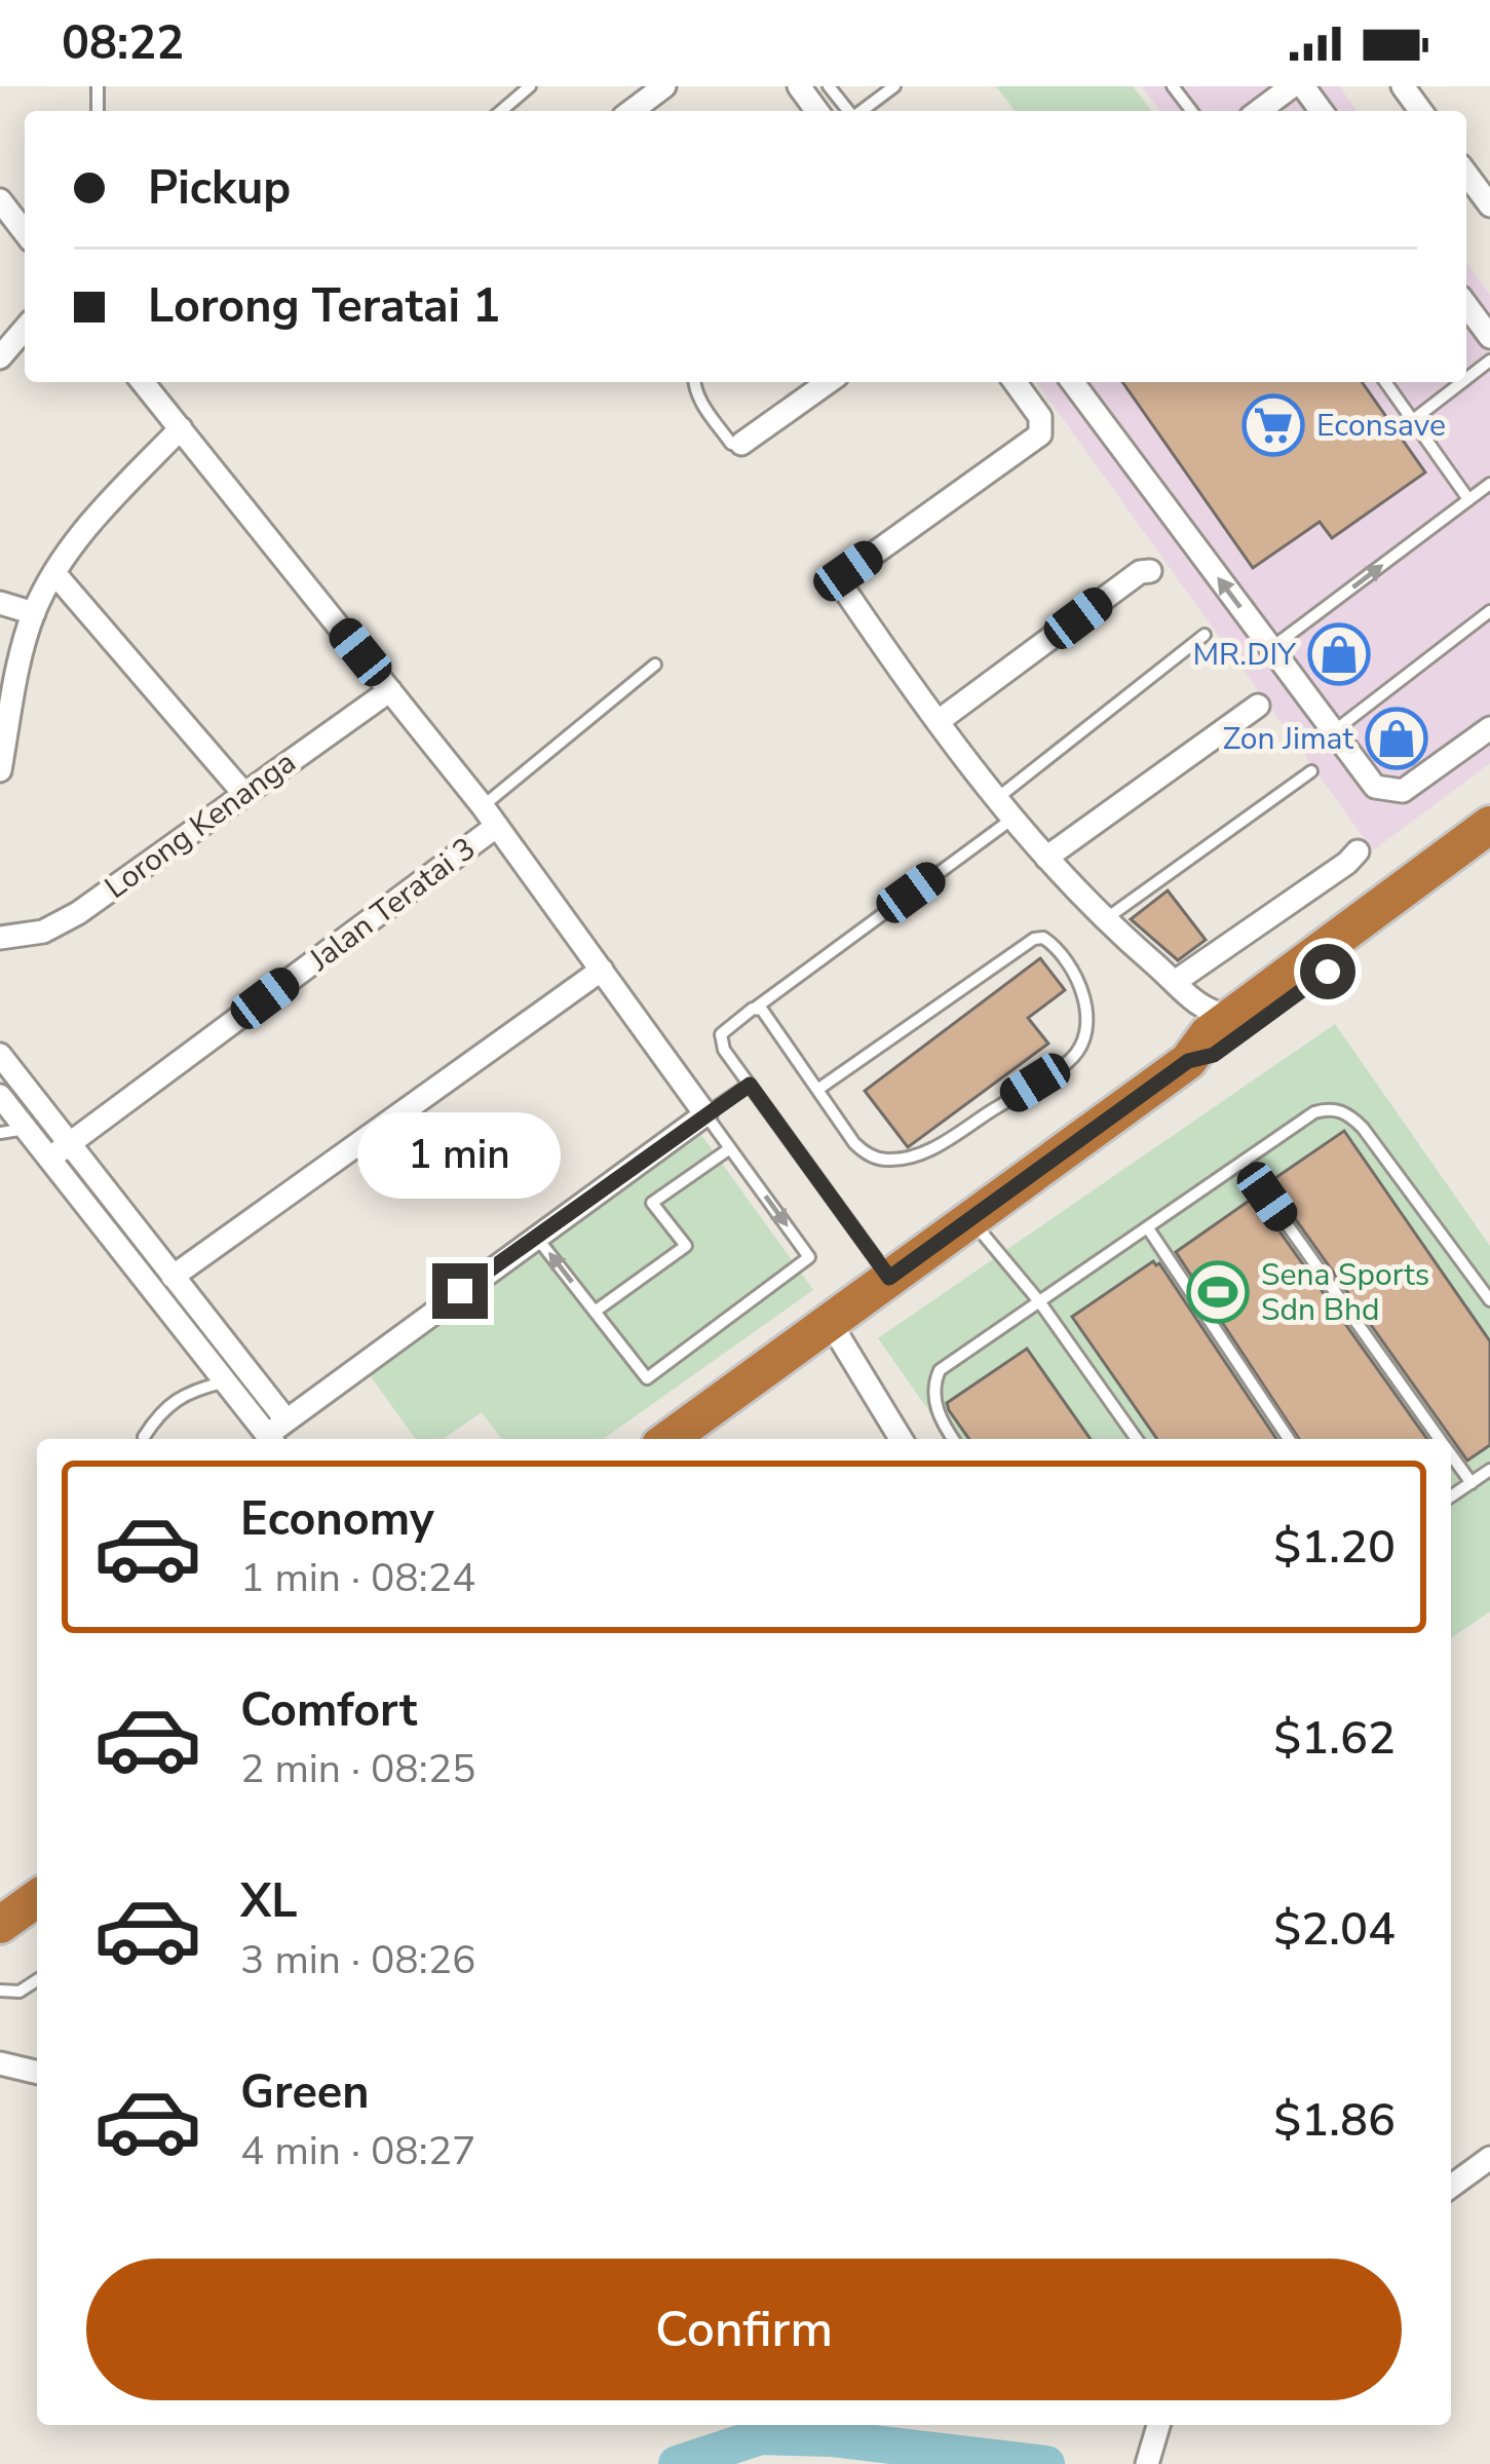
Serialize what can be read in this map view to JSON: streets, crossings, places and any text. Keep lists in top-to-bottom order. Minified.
{"streets":{"street":["Lorong Kenanga","Jalan Teratai 3"]},"places":{"supermarket":["Econsave"],"shop":["MR.DIY","Zon Jimat"],"sports":["Sena Sports Sdn Bhd"]},"page":{"status":"08:22","banner":["Pickup","Lorong Teratai 1"],"bubble":"1 min","list":[{"name":"Economy","note":"1 min · 08:24","value":"$1.20"},{"name":"Comfort","note":"2 min · 08:25","value":"$1.62"},{"name":"XL","note":"3 min · 08:26","value":"$2.04"},{"name":"Green","note":"4 min · 08:27","value":"$1.86"}],"buttons":"Confirm"}}
